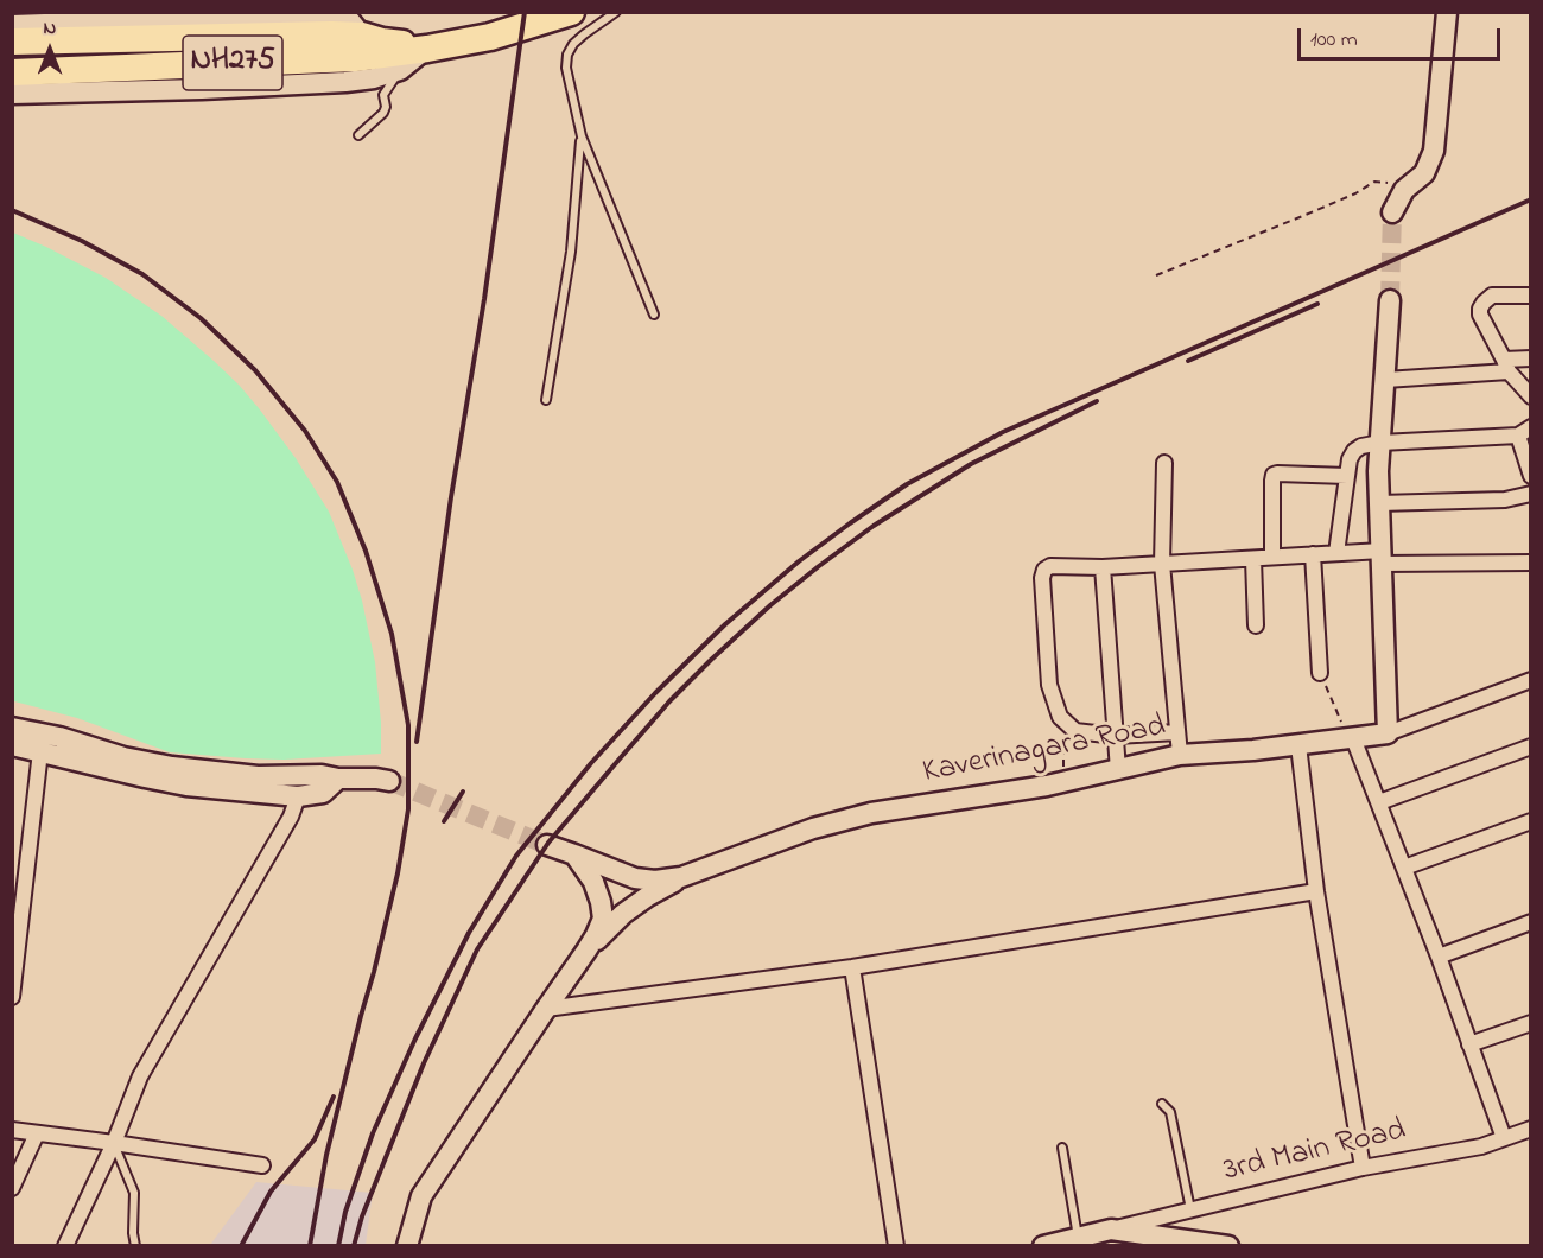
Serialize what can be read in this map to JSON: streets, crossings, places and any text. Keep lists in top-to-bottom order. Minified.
{"streets":{"highway":["NH275"],"street":["Kaverinagara Road","3rd Main Road"]},"scale_bar":"100 m","north":"top"}
